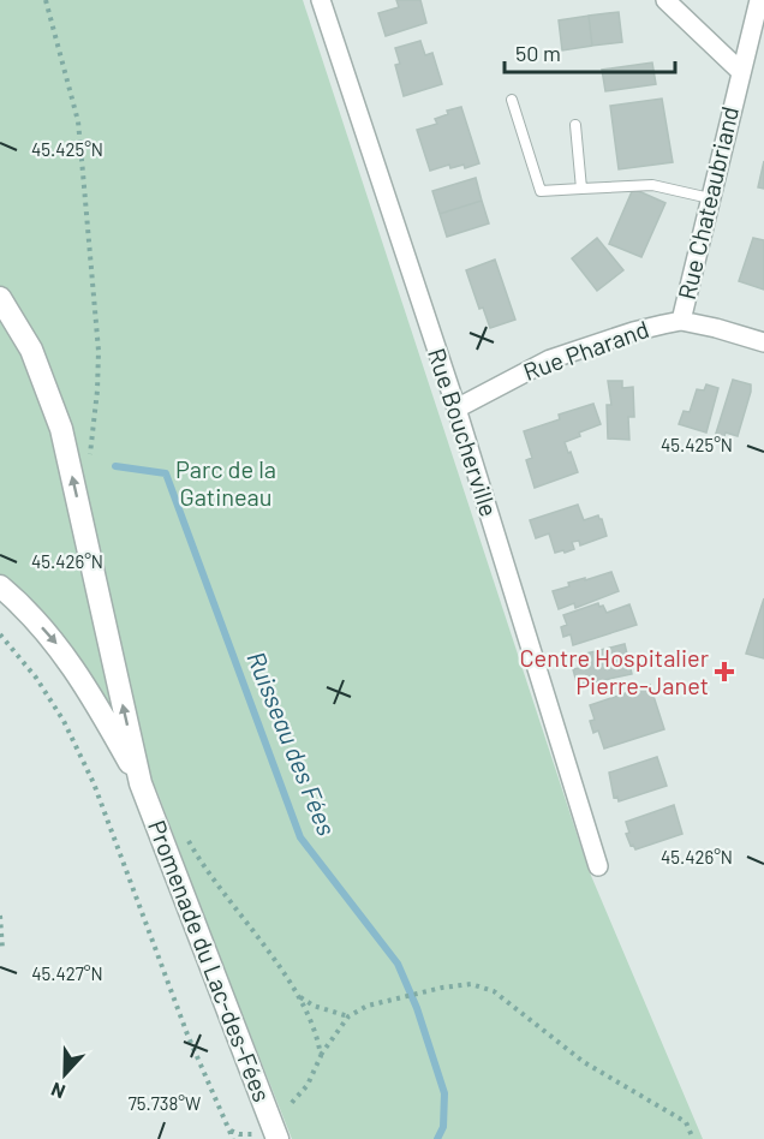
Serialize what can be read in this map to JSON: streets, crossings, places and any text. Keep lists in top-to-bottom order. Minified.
{"streets":{"street":["Rue Chateaubriand","Rue Pharand","Rue Boucherville","Promenade du Lac-des-Fées"]},"crossings":[["Rue Chateaubriand","Rue Pharand"],["Rue Pharand","Rue Boucherville"]],"water":["Ruisseau des Fées"],"parks":["Parc de la Gatineau"],"places":{"health":["Centre Hospitalier Pierre-Janet"]},"scale_bar":"50 m","north":"bottom","coordinates":["45.425°N","45.426°N","45.427°N","75.738°W"]}
